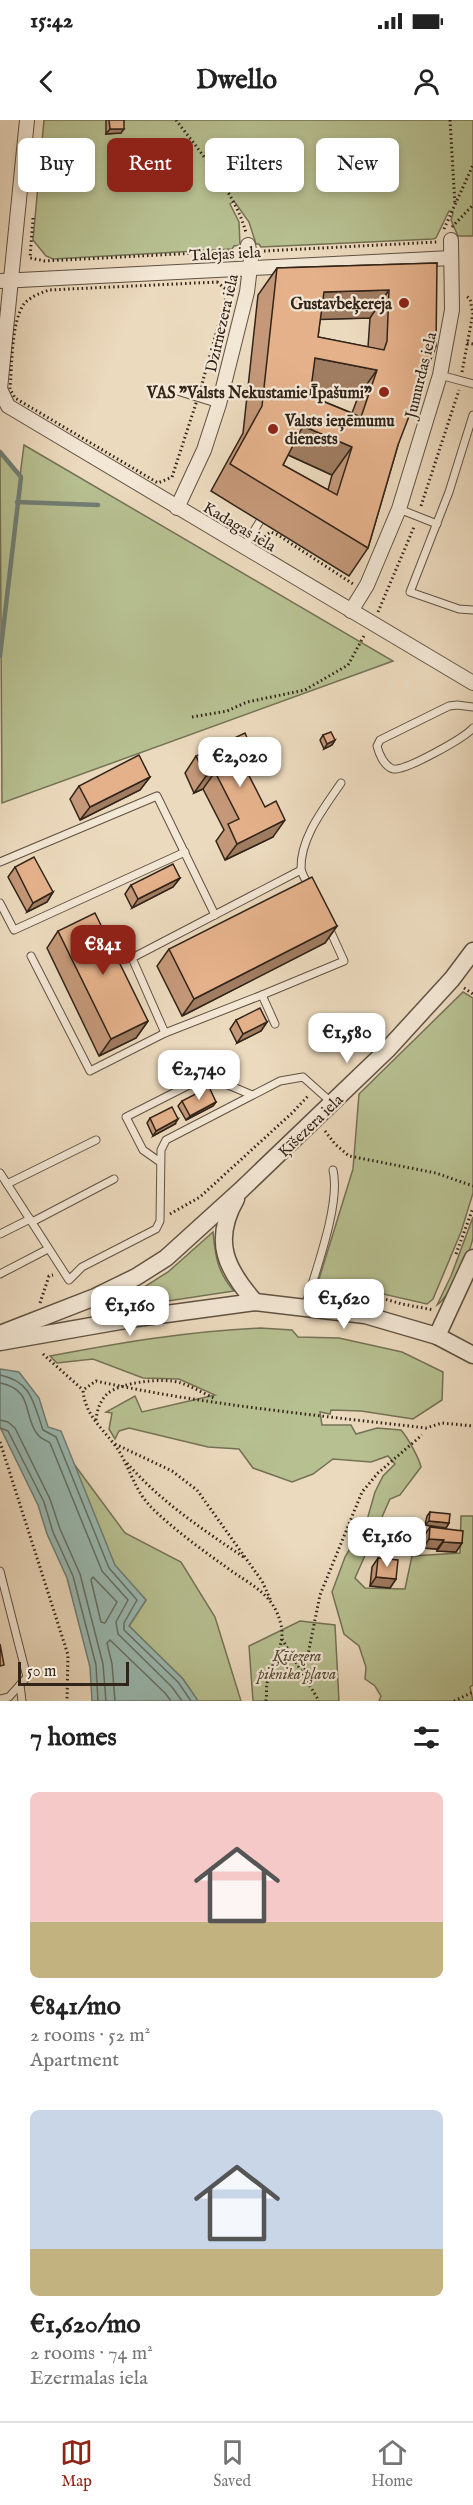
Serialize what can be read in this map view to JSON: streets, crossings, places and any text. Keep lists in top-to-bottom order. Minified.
{"streets":{"street":["Talejas iela","Dzirnezera iela","Jumurdas iela","Kadagas iela","Ķīšezera iela"]},"crossings":[["Talejas iela","Dzirnezera iela"],["Talejas iela","Jumurdas iela"],["Dzirnezera iela","Kadagas iela"],["Jumurdas iela","Kadagas iela"]],"parks":["Ķīšezera piknika pļava"],"places":["Gustavbeķereja","VAS \"Valsts Nekustamie Īpašumi\"","Valsts ieņēmumu dienests"],"scale_bar":"50 m","page":{"status":"15:42","header":"Dwello","chip":["Buy","Rent","Filters","New"],"price":["€2,020","€841","€1,580","€2,740","€1,620","€1,160","€1,160"],"scale":"50 m","heading":"7 homes","list":[{"name":"€841/mo","note":"2 rooms · 52 m² · Apartment"},{"name":"€1,620/mo","note":"2 rooms · 74 m² · Ezermalas iela"}],"tabs":["Map","Saved","Home"]}}
